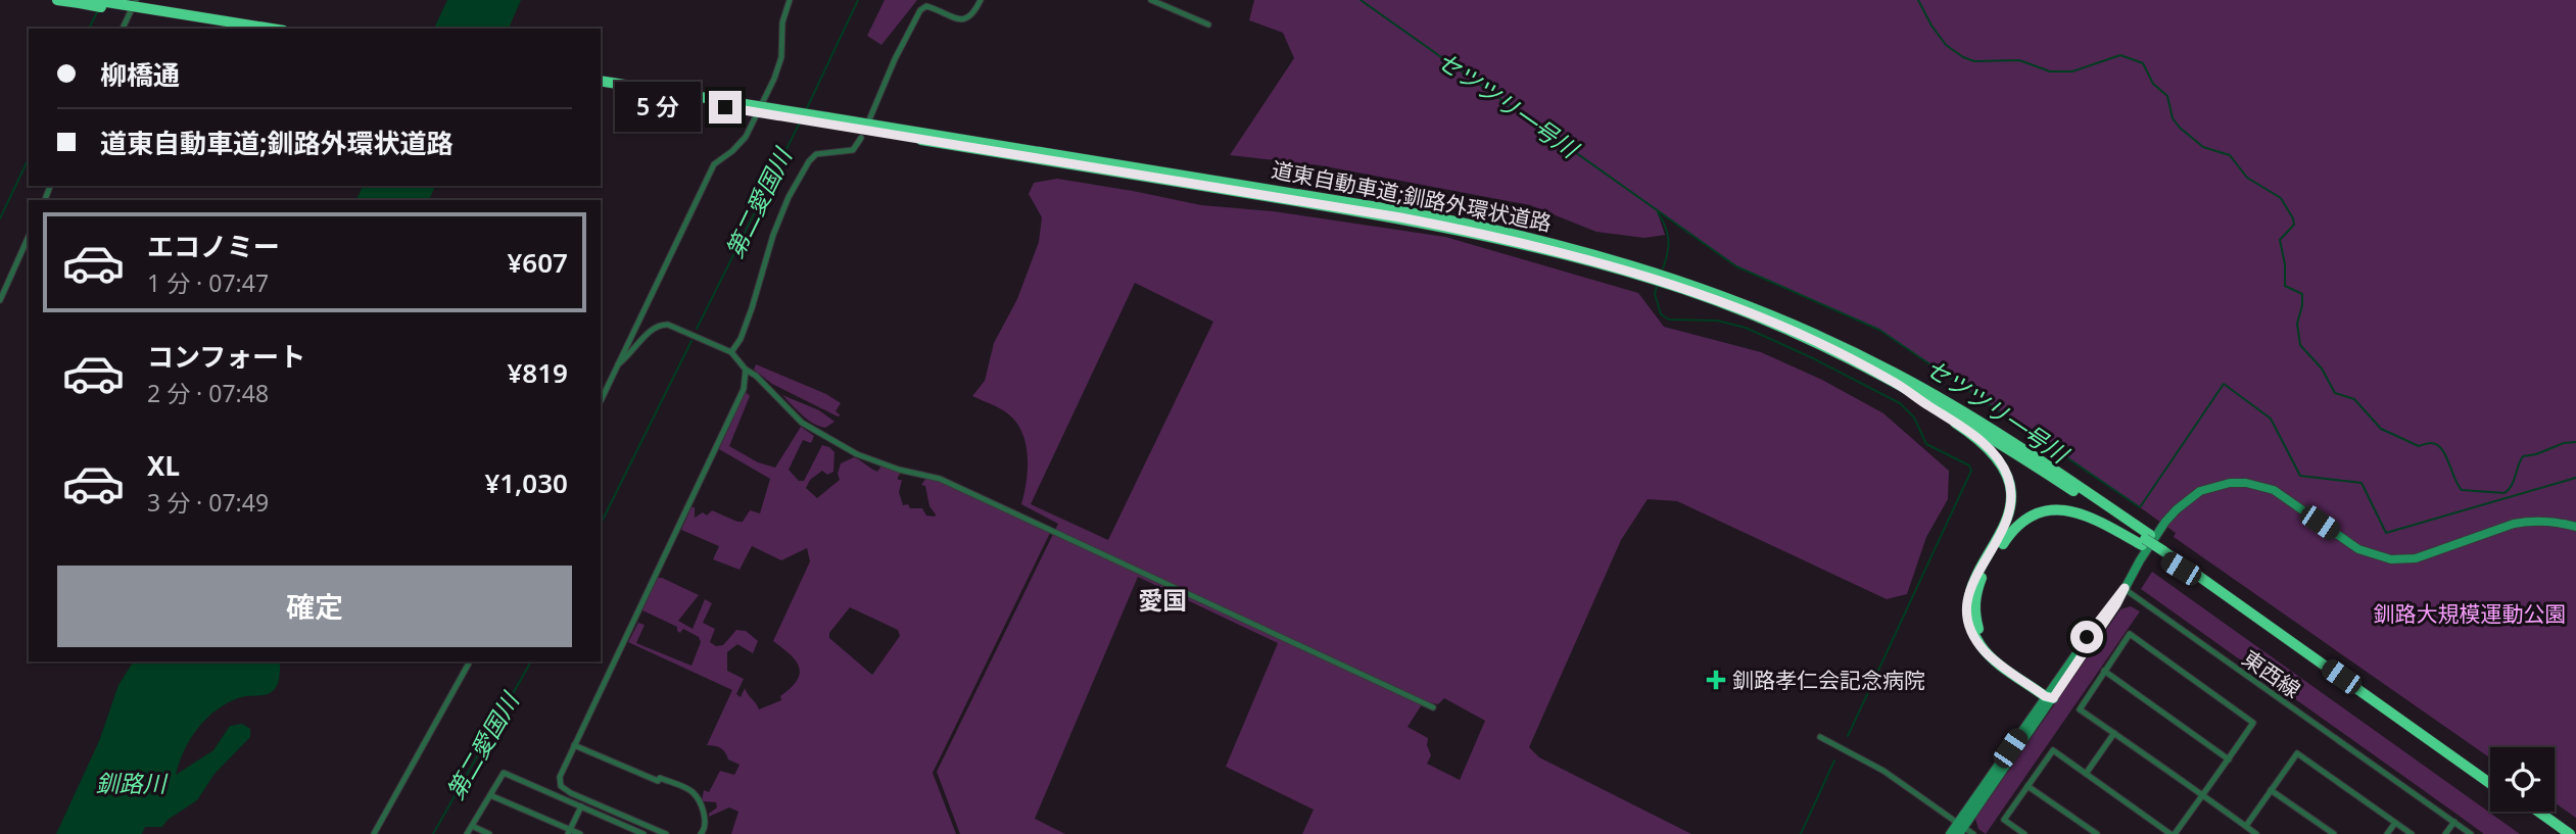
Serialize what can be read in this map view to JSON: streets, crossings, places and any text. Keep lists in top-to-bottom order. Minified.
{"streets":{"highway":["道東自動車道;釧路外環状道路"],"street":["東西線"]},"districts":["愛国"],"water":["セツツリ一号川","第二愛国川","釧路川"],"parks":["釧路大規模運動公園"],"places":{"health":["釧路孝仁会記念病院"]},"page":{"banner":["柳橋通","道東自動車道;釧路外環状道路"],"bubble":"5 分","list":[{"name":"エコノミー","note":"1 分 · 07:47","value":"¥607"},{"name":"コンフォート","note":"2 分 · 07:48","value":"¥819"},{"name":"XL","note":"3 分 · 07:49","value":"¥1,030"}],"buttons":"確定"}}
